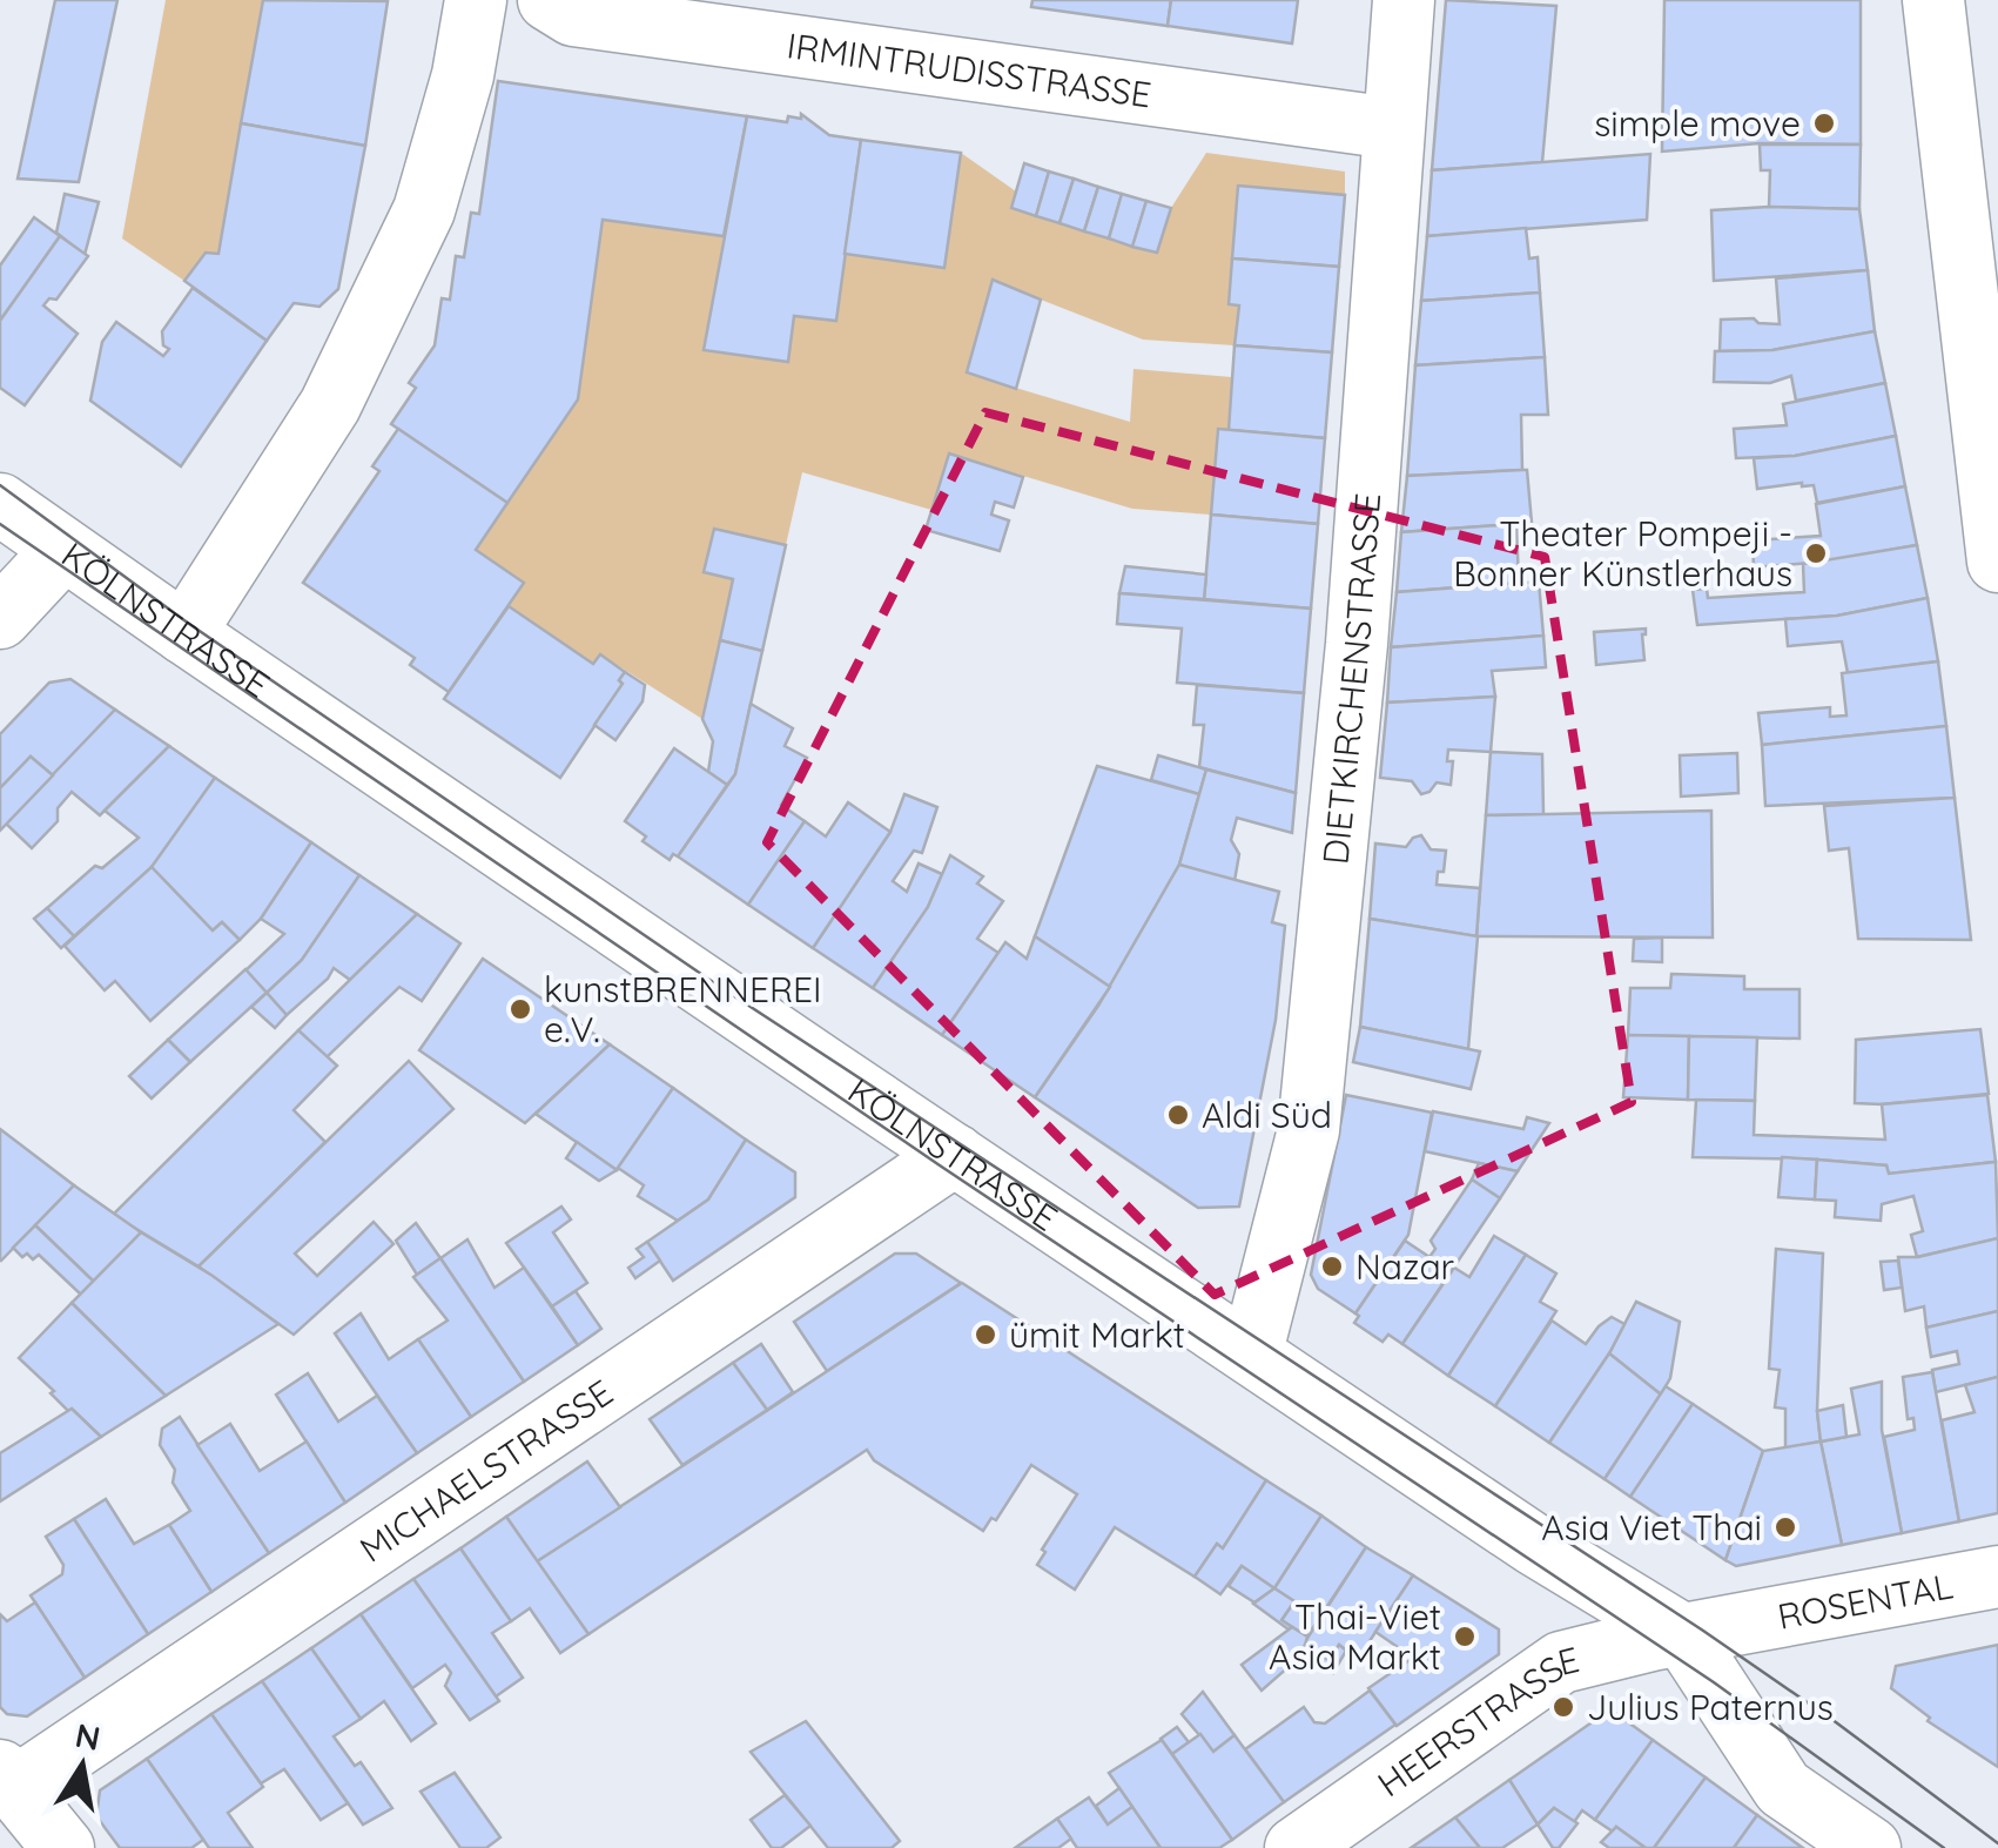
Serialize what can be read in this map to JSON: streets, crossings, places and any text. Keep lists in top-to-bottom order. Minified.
{"streets":{"street":["IRMINTRUDISSTRASSE","KÖLNSTRASSE","DIETKIRCHENSTRASSE","MICHAELSTRASSE","ROSENTAL","HEERSTRASSE"]},"crossings":[["IRMINTRUDISSTRASSE","DIETKIRCHENSTRASSE"],["KÖLNSTRASSE","DIETKIRCHENSTRASSE"],["KÖLNSTRASSE","MICHAELSTRASSE"],["KÖLNSTRASSE","ROSENTAL"],["KÖLNSTRASSE","HEERSTRASSE"],["ROSENTAL","HEERSTRASSE"]],"places":["simple move","Theater Pompeji - Bonner Künstlerhaus","kunstBRENNEREI e.V.","Aldi Süd","Nazar","ümit Markt","Asia Viet Thai","Thai-Viet Asia Markt","Julius Paternus"],"north":"top"}
